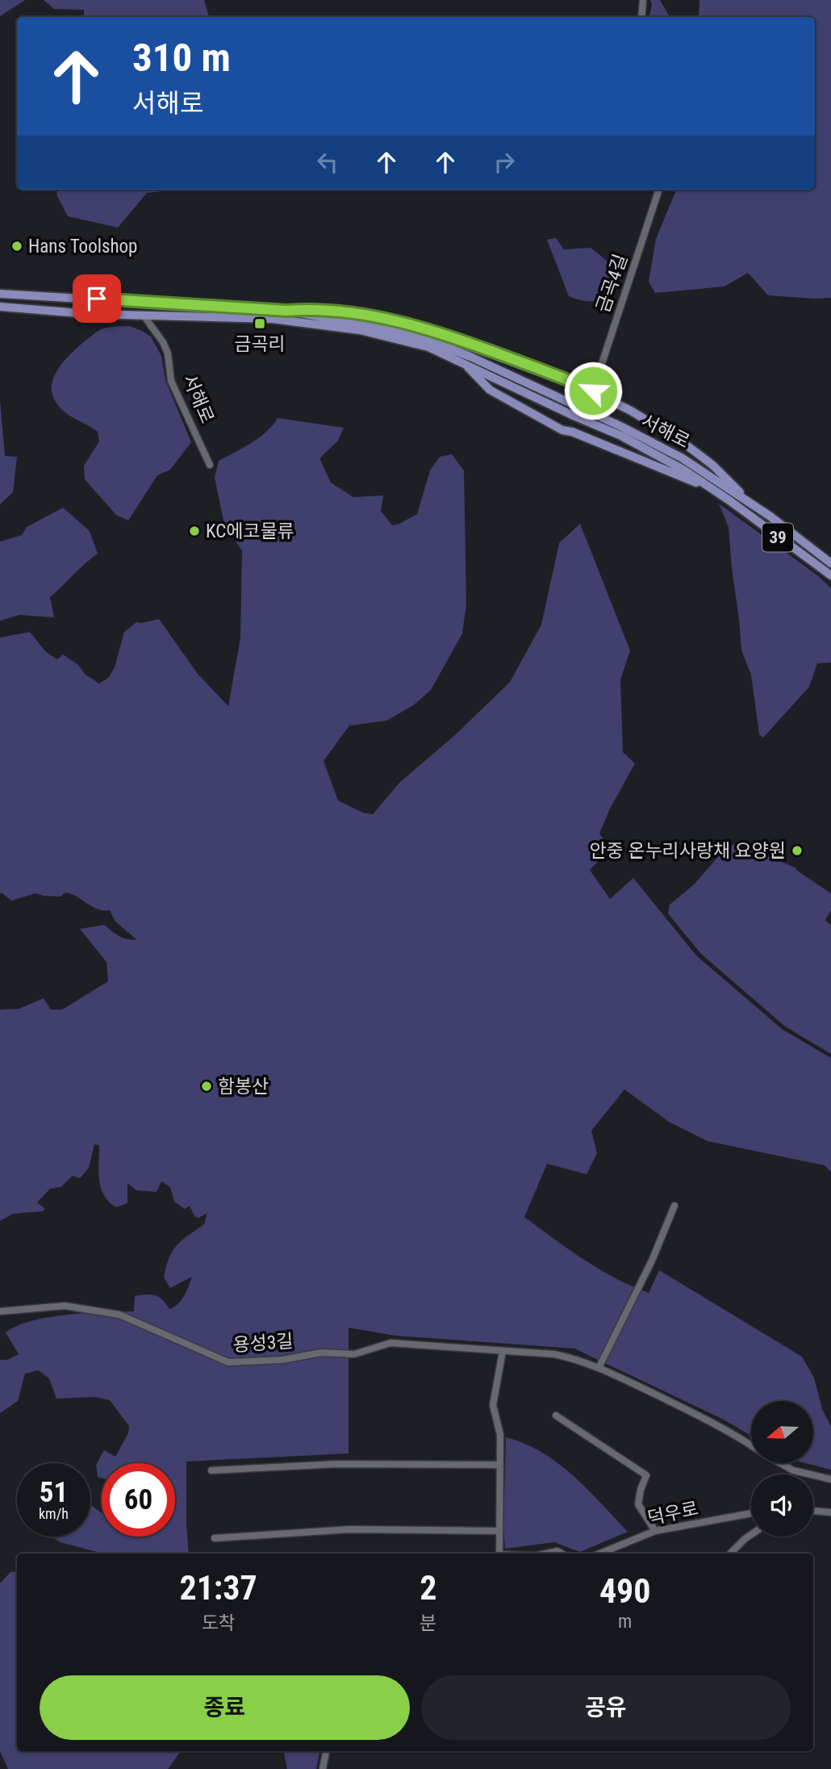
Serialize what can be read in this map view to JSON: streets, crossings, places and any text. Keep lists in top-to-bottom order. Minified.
{"streets":{"main road":["서해로","39"],"street":["금곡4길","용성3길","덕우로"]},"places":{"other":["Hans Toolshop","KC에코물류","안중 온누리사랑채 요양원","함봉산"],"transit":["금곡리"]},"north":"left","page":{"turn":["310 m","서해로"],"speed":"51 km/h","limit":"60","eta":["21:37","도착","2","분","490","m"],"buttons":["종료","공유"]}}
